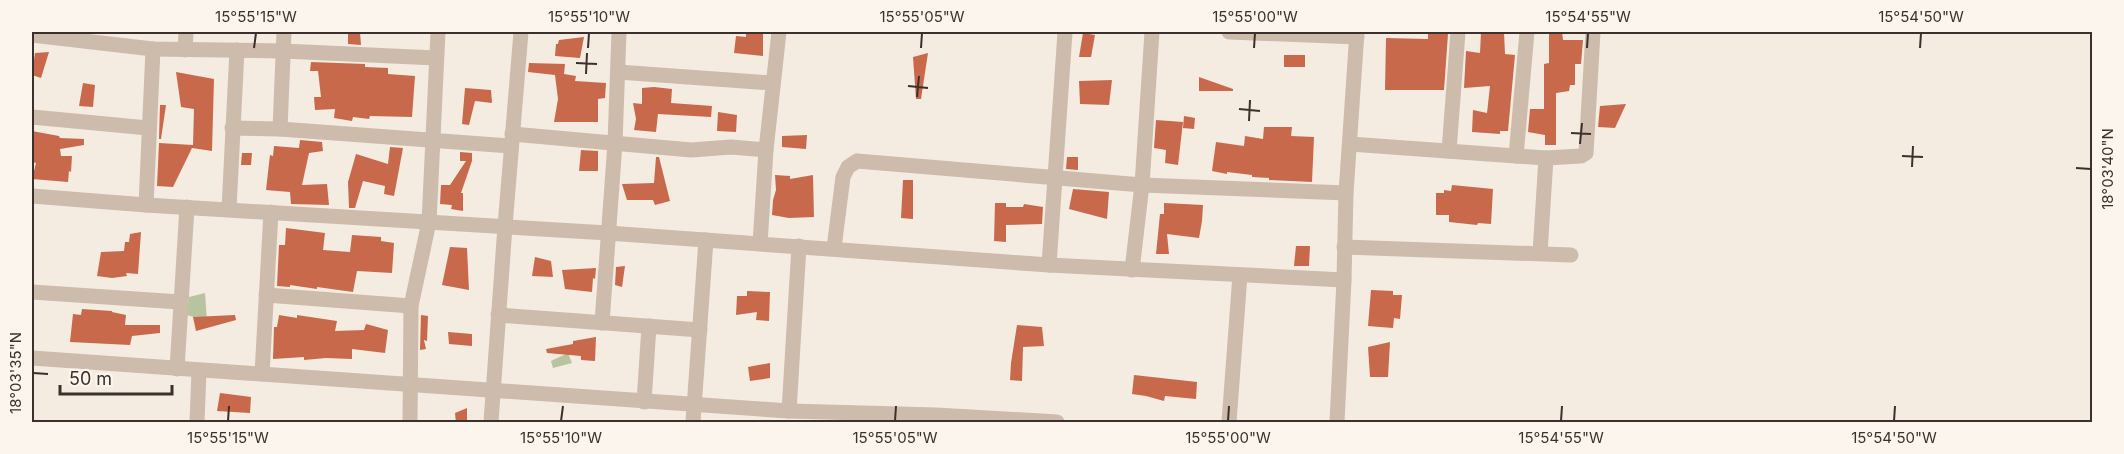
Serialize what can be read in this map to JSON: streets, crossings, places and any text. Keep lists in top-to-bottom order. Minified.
{"scale_bar":"50 m","coordinates":["15°55'15\"W","15°55'10\"W","15°55'05\"W","15°55'00\"W","15°54'55\"W","15°54'50\"W","18°03'40\"N","18°03'35\"N"]}
